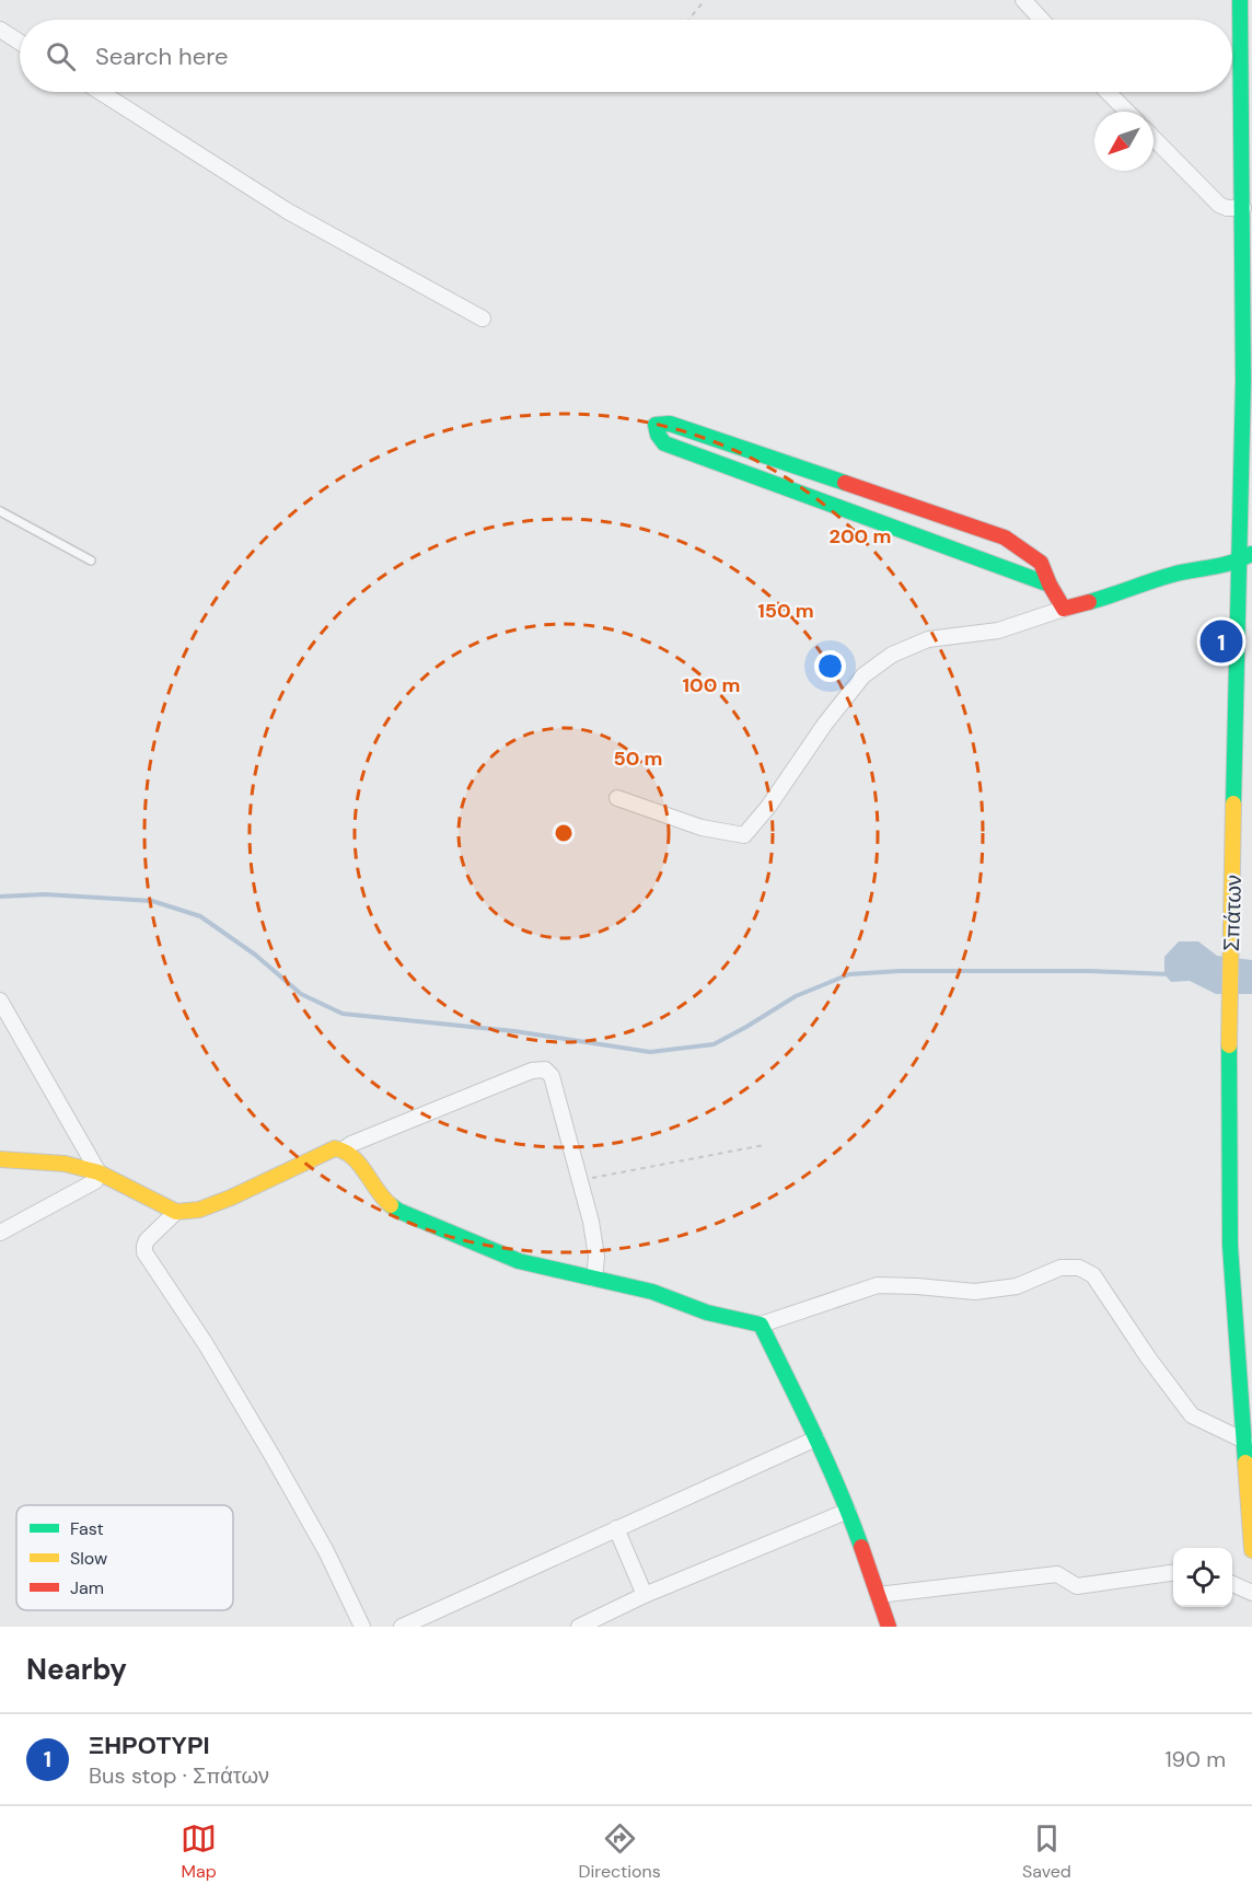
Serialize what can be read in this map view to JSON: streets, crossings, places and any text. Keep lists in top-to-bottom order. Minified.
{"streets":{"street":["Σπάτων"]},"legend":["Fast","Slow","Jam"],"north":"bottom left","page":{"search":"Search here","pins":"1","heading":"Nearby","list":[{"mark":"1","name":"ΞΗΡΟΤΥΡΙ","note":"Bus stop · Σπάτων","value":"190 m"}],"nav":["Map","Directions","Saved"]},"rings":["200 m","150 m","100 m","50 m"]}
